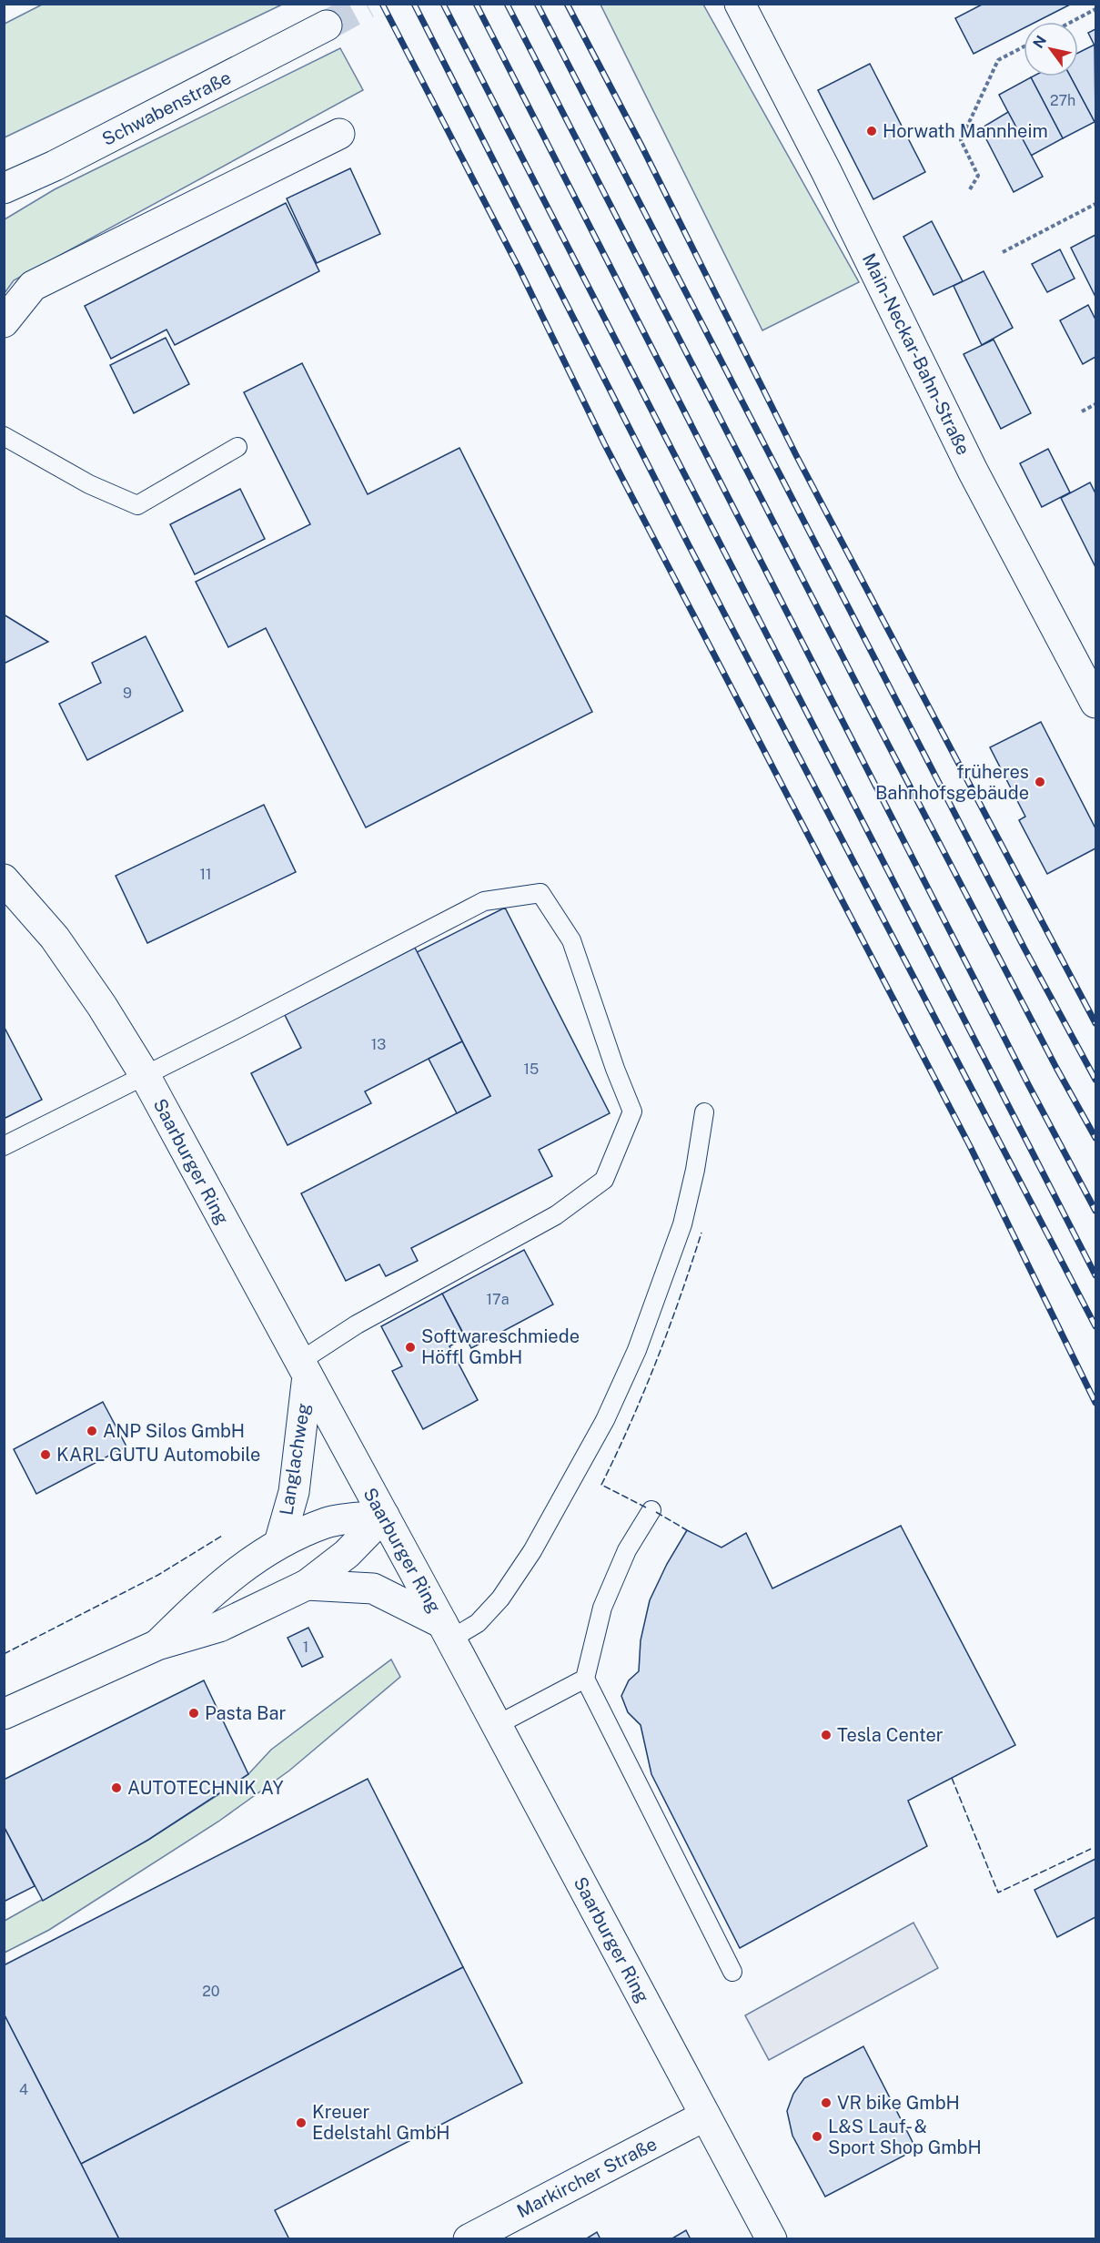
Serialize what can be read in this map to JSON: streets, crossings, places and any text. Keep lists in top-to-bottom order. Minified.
{"streets":{"street":["Schwabenstraße","Main-Neckar-Bahn-Straße","Saarburger Ring","Langlachweg","Markircher Straße"]},"crossings":[["Saarburger Ring","Langlachweg"],["Saarburger Ring","Markircher Straße"]],"places":["Horwath Mannheim","früheres Bahnhofsgebäude","Softwareschmiede Höffl GmbH","ANP Silos GmbH","KARL GUTU Automobile","Pasta Bar","Tesla Center","AUTOTECHNIK AY","VR bike GmbH","Kreuer Edelstahl GmbH","L&S Lauf- & Sport Shop GmbH"],"house_numbers":["27h","9","11","13","15","17a","1","20","4"],"north":"top left"}
